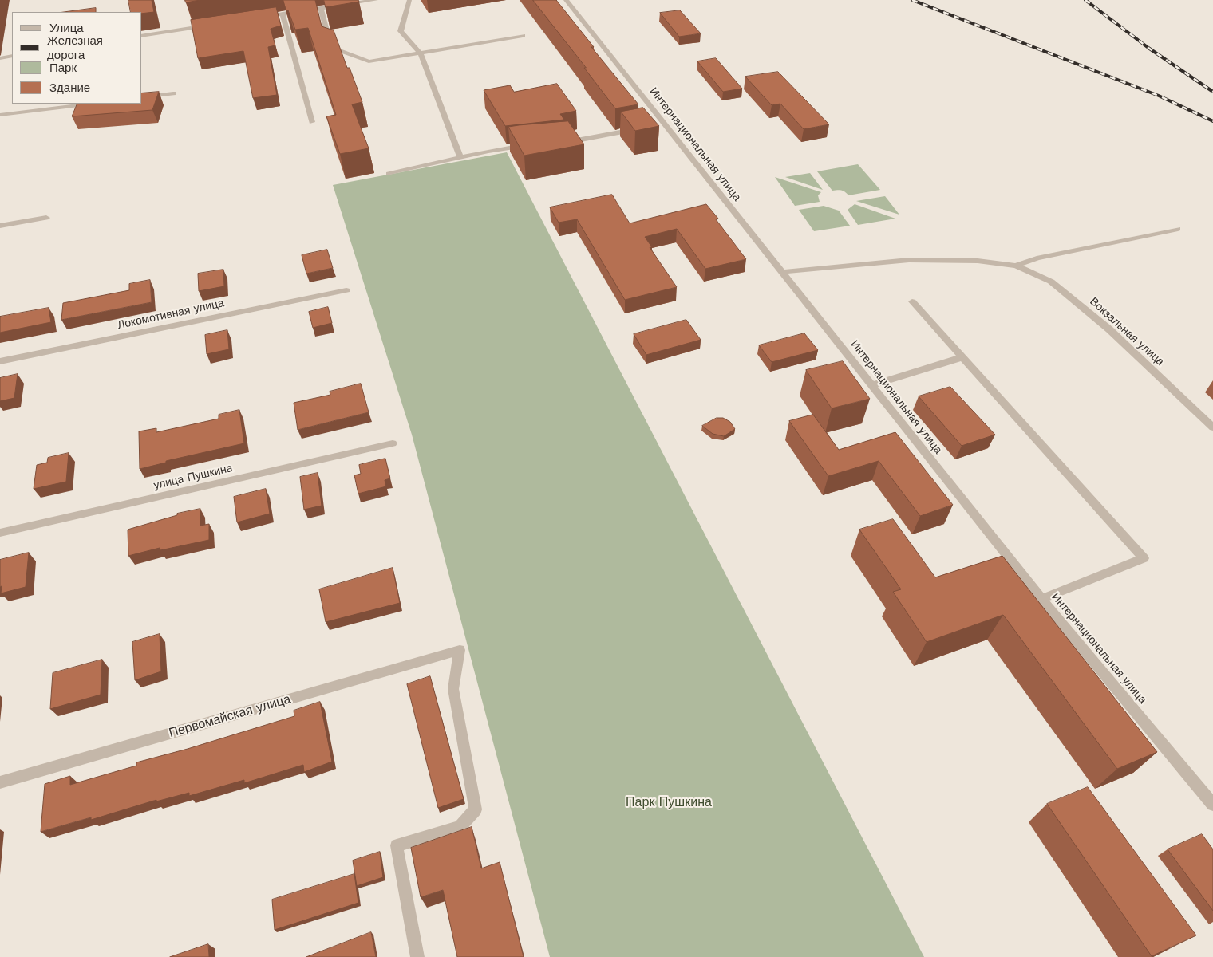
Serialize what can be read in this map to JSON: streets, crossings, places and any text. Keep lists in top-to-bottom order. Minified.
{"streets":{"street":["Интернациональная улица","Локомотивная улица","Вокзальная улица","улица Пушкина","Первомайская улица"]},"parks":["Парк Пушкина"],"legend":["Улица","Железная дорога","Парк","Здание"]}
